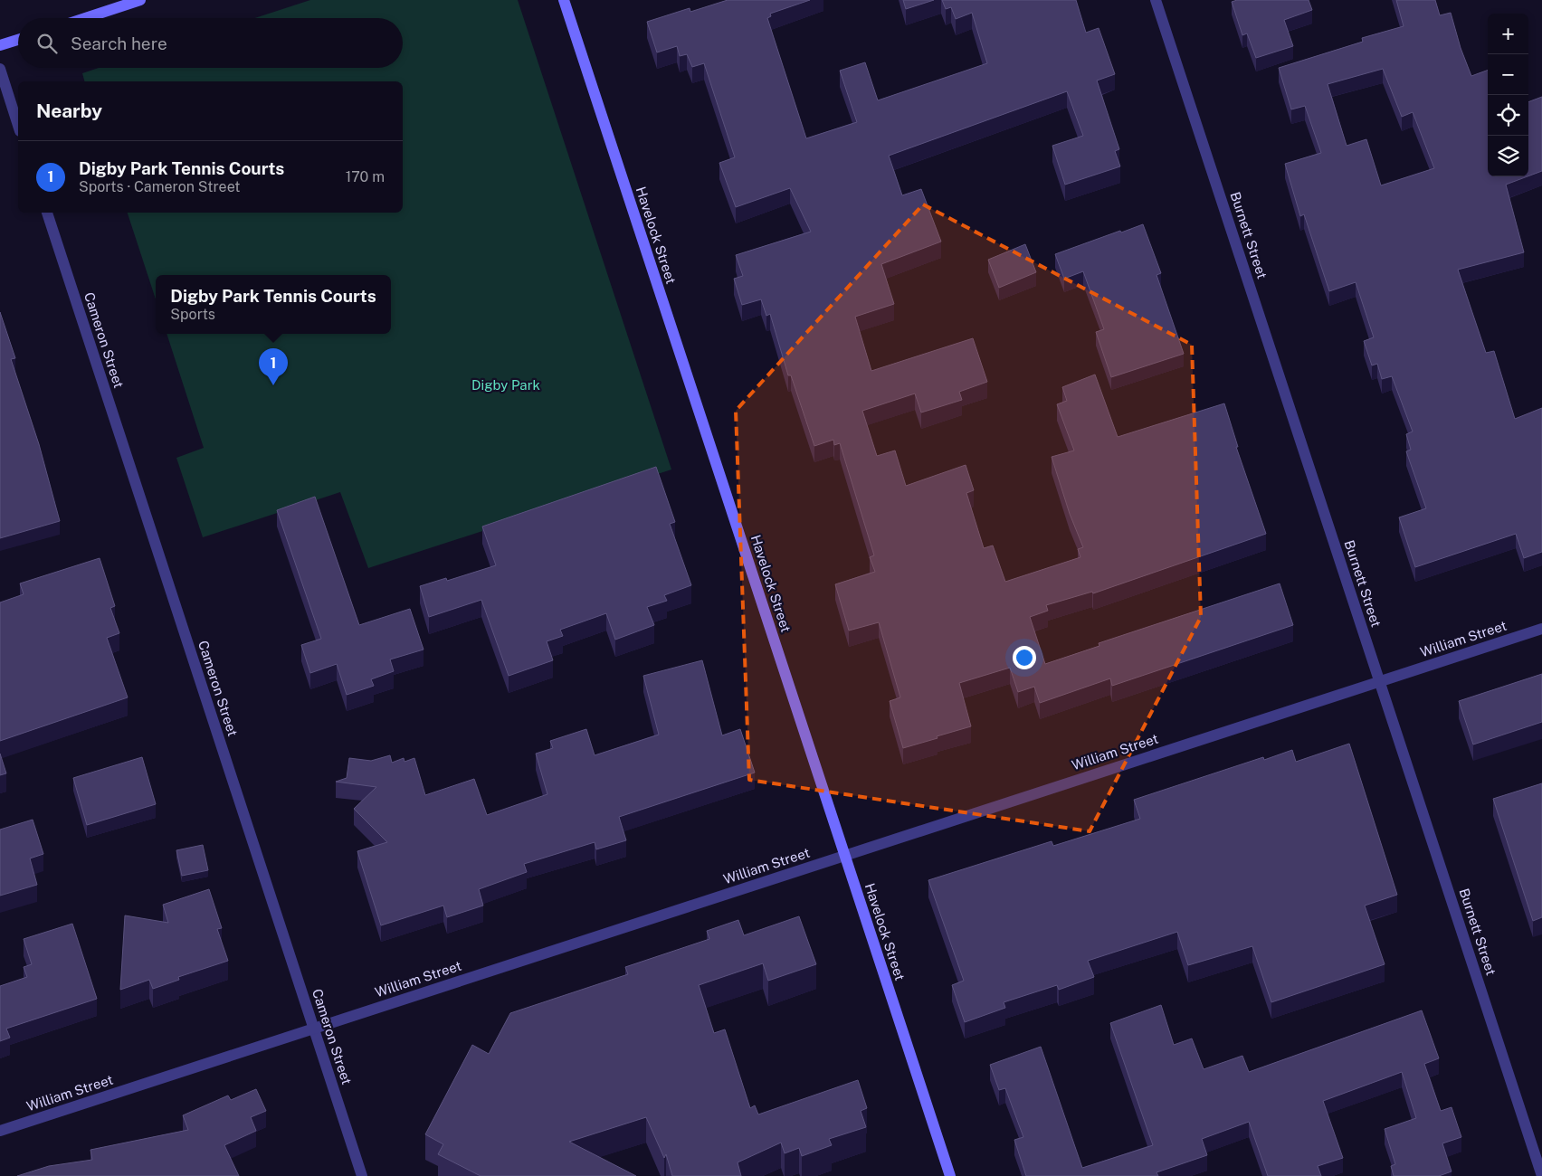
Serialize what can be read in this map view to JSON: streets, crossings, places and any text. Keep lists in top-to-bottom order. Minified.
{"streets":{"street":["Havelock Street","Burnett Street","Cameron Street","William Street"]},"crossings":[["Havelock Street","William Street"],["Burnett Street","William Street"],["Cameron Street","William Street"]],"parks":["Digby Park"],"page":{"map_buttons":["+","−"],"search":"Search here","heading":"Nearby","list":[{"mark":"1","name":"Digby Park Tennis Courts","note":"Sports · Cameron Street","value":"170 m"}],"popup":["Digby Park Tennis Courts","Sports"],"pins":"1"}}
